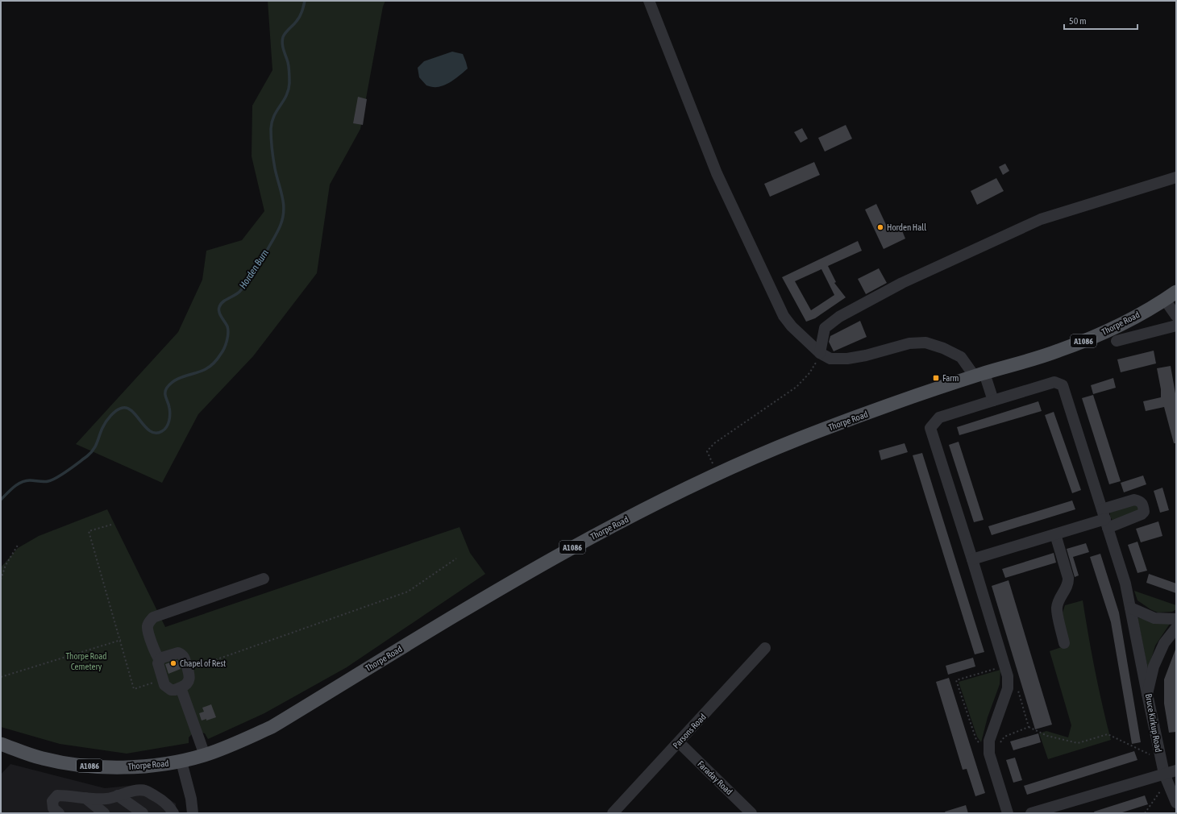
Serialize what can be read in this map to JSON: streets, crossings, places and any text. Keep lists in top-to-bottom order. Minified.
{"streets":{"main road":["Thorpe Road","A1086"],"street":["Bruce Kirkup Road","Parsons Road","Faraday Road"]},"crossings":[["Parsons Road","Faraday Road"]],"water":["Horden Burn"],"parks":["Thorpe Road Cemetery"],"places":{"other":["Horden Hall","Chapel of Rest"],"transit":["Farm"]},"scale_bar":"50 m"}
